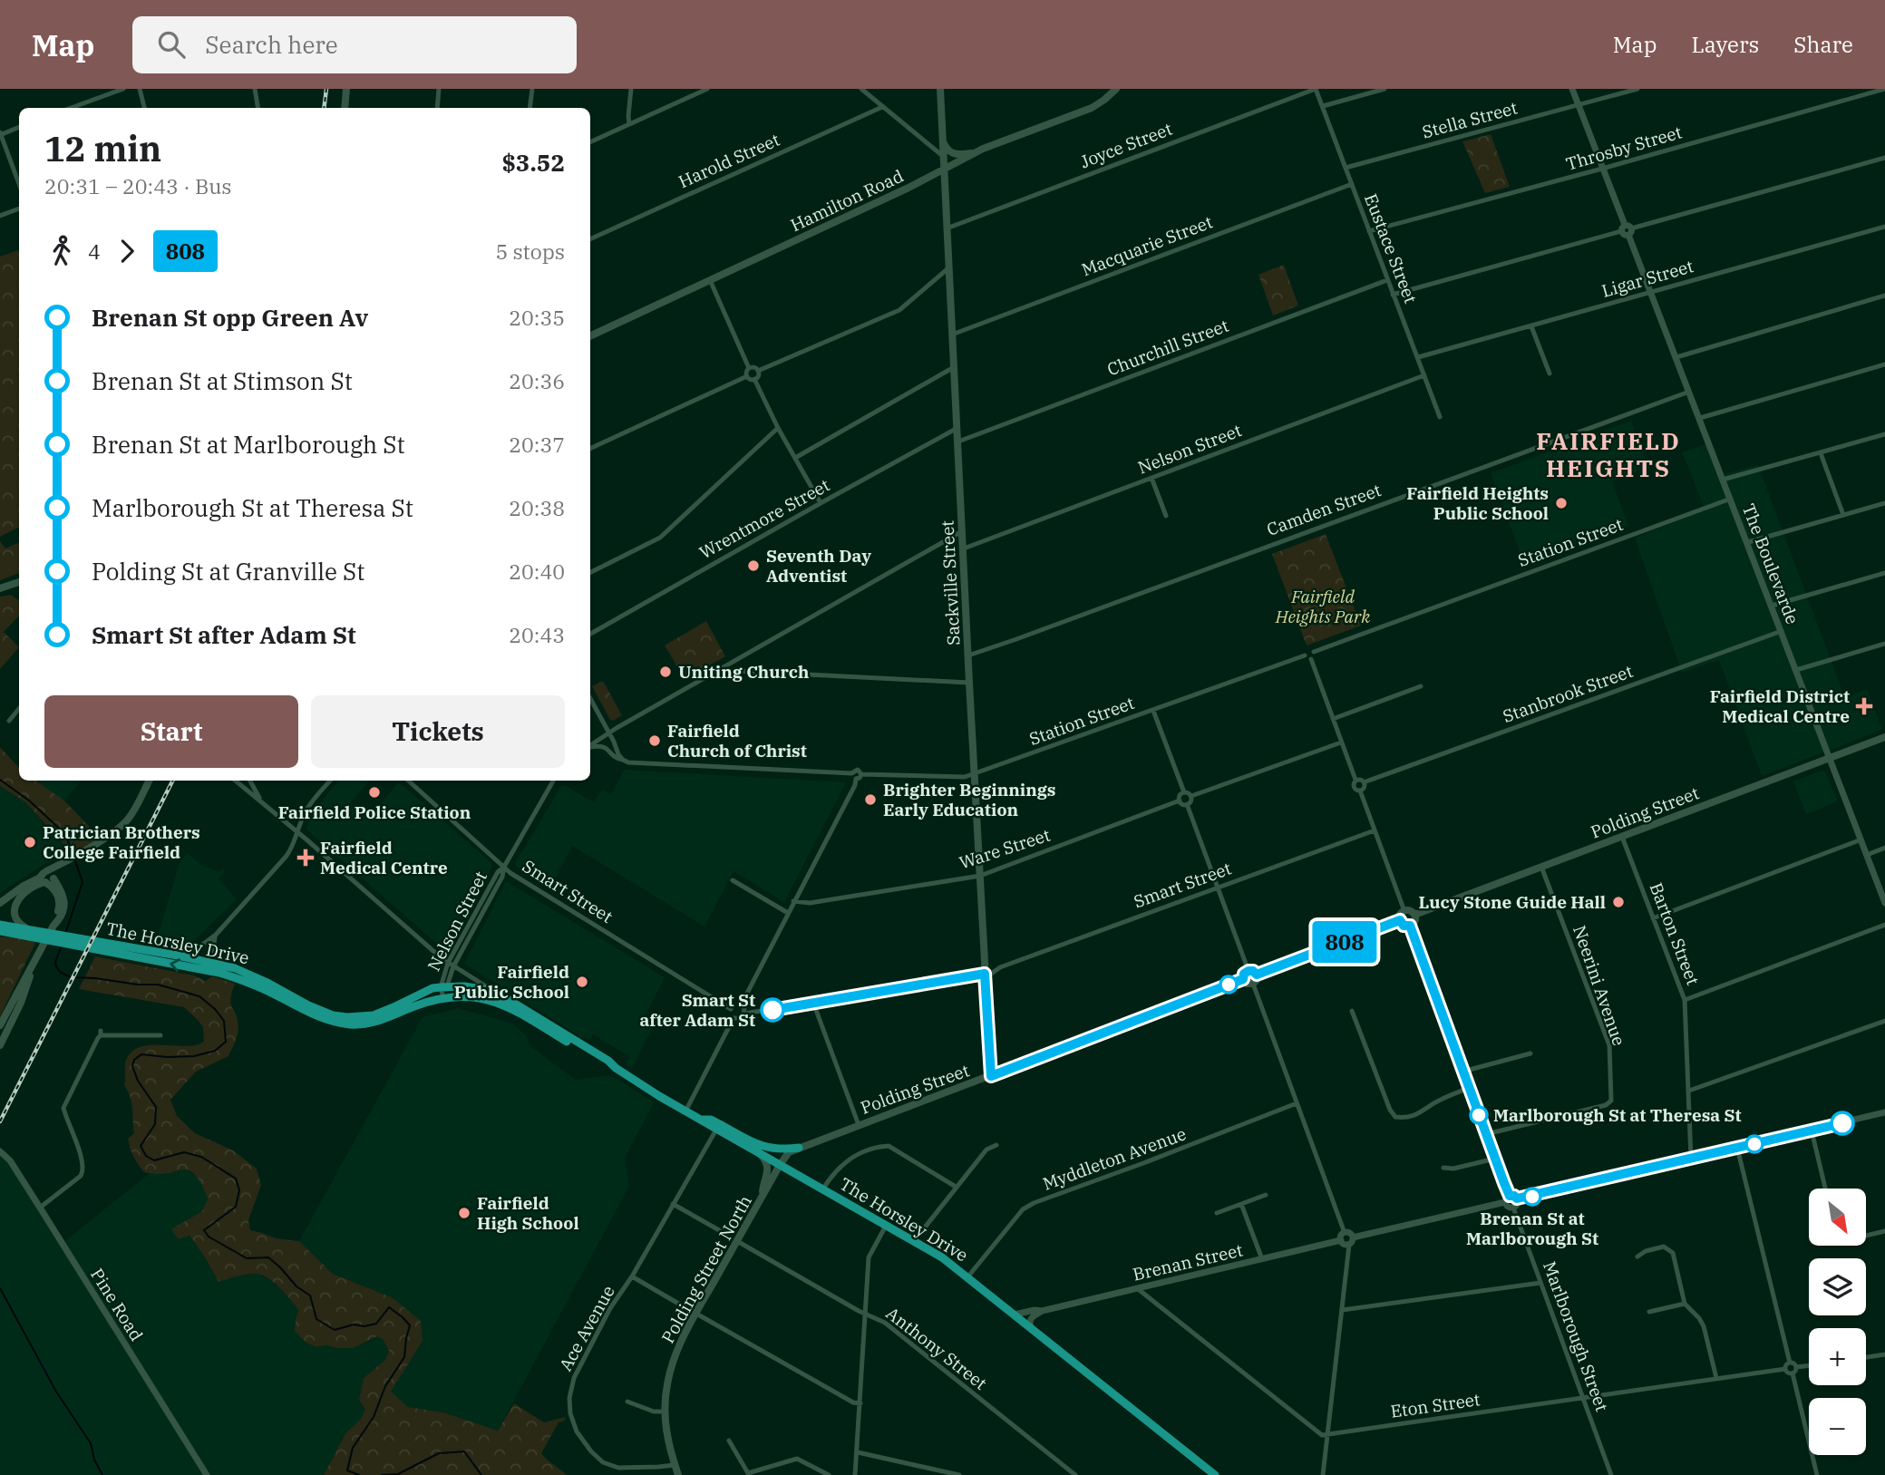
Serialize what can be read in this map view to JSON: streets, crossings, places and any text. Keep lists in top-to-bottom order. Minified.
{"streets":{"main road":["Hamilton Road","Sackville Street","Polding Street","The Horsley Drive","Polding Street North"],"street":["Stella Street","Joyce Street","Throsby Street","Harold Street","Macquarie Street","Eustace Street","Ligar Street","Churchill Street","Nelson Street","Camden Street","Wrentmore Street","Station Street","The Boulevarde","Stanbrook Street","Ware Street","Smart Street","Barton Street","Neerini Avenue","Myddleton Avenue","Brenan Street","Pine Road","Ace Avenue","Marlborough Street","Anthony Street","Eton Street"]},"crossings":[["Stella Street","Eustace Street"],["Stella Street","The Boulevarde"],["Joyce Street","Eustace Street"],["Joyce Street","Sackville Street"],["Throsby Street","Eustace Street"],["Throsby Street","The Boulevarde"],["Hamilton Road","Sackville Street"],["Macquarie Street","Eustace Street"],["Macquarie Street","Sackville Street"],["Eustace Street","Ligar Street"],["Eustace Street","Churchill Street"],["Eustace Street","Nelson Street"],["Ligar Street","The Boulevarde"],["Churchill Street","Sackville Street"],["Nelson Street","Sackville Street"],["Nelson Street","Smart Street"],["Nelson Street","The Horsley Drive"],["Camden Street","The Boulevarde"],["Camden Street","Sackville Street"],["Wrentmore Street","Sackville Street"],["Station Street","The Boulevarde"],["Station Street","Sackville Street"],["The Boulevarde","Stanbrook Street"],["The Boulevarde","Polding Street"],["Sackville Street","Polding Street"],["Sackville Street","Ware Street"],["Polding Street","Barton Street"],["Polding Street","The Horsley Drive"],["Polding Street","Neerini Avenue"],["Polding Street","Polding Street North"],["The Horsley Drive","Myddleton Avenue"],["The Horsley Drive","Brenan Street"],["The Horsley Drive","Polding Street North"],["The Horsley Drive","Ace Avenue"],["Polding Street North","Ace Avenue"],["Polding Street North","Anthony Street"],["Marlborough Street","Eton Street"]],"districts":["FAIRFIELD HEIGHTS"],"parks":["Fairfield Heights Park"],"places":{"other":["Fairfield Heights Public School","Seventh Day Adventist","Uniting Church","Fairfield Church of Christ","Fairfield Police Station","Brighter Beginnings Early Education","Patrician Brothers College Fairfield","Lucy Stone Guide Hall","Fairfield Public School","Smart St after Adam St","Marlborough St at Theresa St","Brenan St at Marlborough St","Fairfield High School"],"health":["Fairfield District Medical Centre","Fairfield Medical Centre"]},"lines":["bus line 808"],"north":"bottom right","page":{"header":"Map","search":"Search here","nav":["Map","Layers","Share"],"on_map":"808","heading":["12 min","20:31 – 20:43 · Bus","$3.52"],"legs":["4","808","5 stops"],"list":[{"name":"Brenan St opp Green Av","value":"20:35"},{"name":"Brenan St at Stimson St","value":"20:36"},{"name":"Brenan St at Marlborough St","value":"20:37"},{"name":"Marlborough St at Theresa St","value":"20:38"},{"name":"Polding St at Granville St","value":"20:40"},{"name":"Smart St after Adam St","value":"20:43"}],"buttons":["Start","Tickets"],"map_buttons":["+","−"]}}
